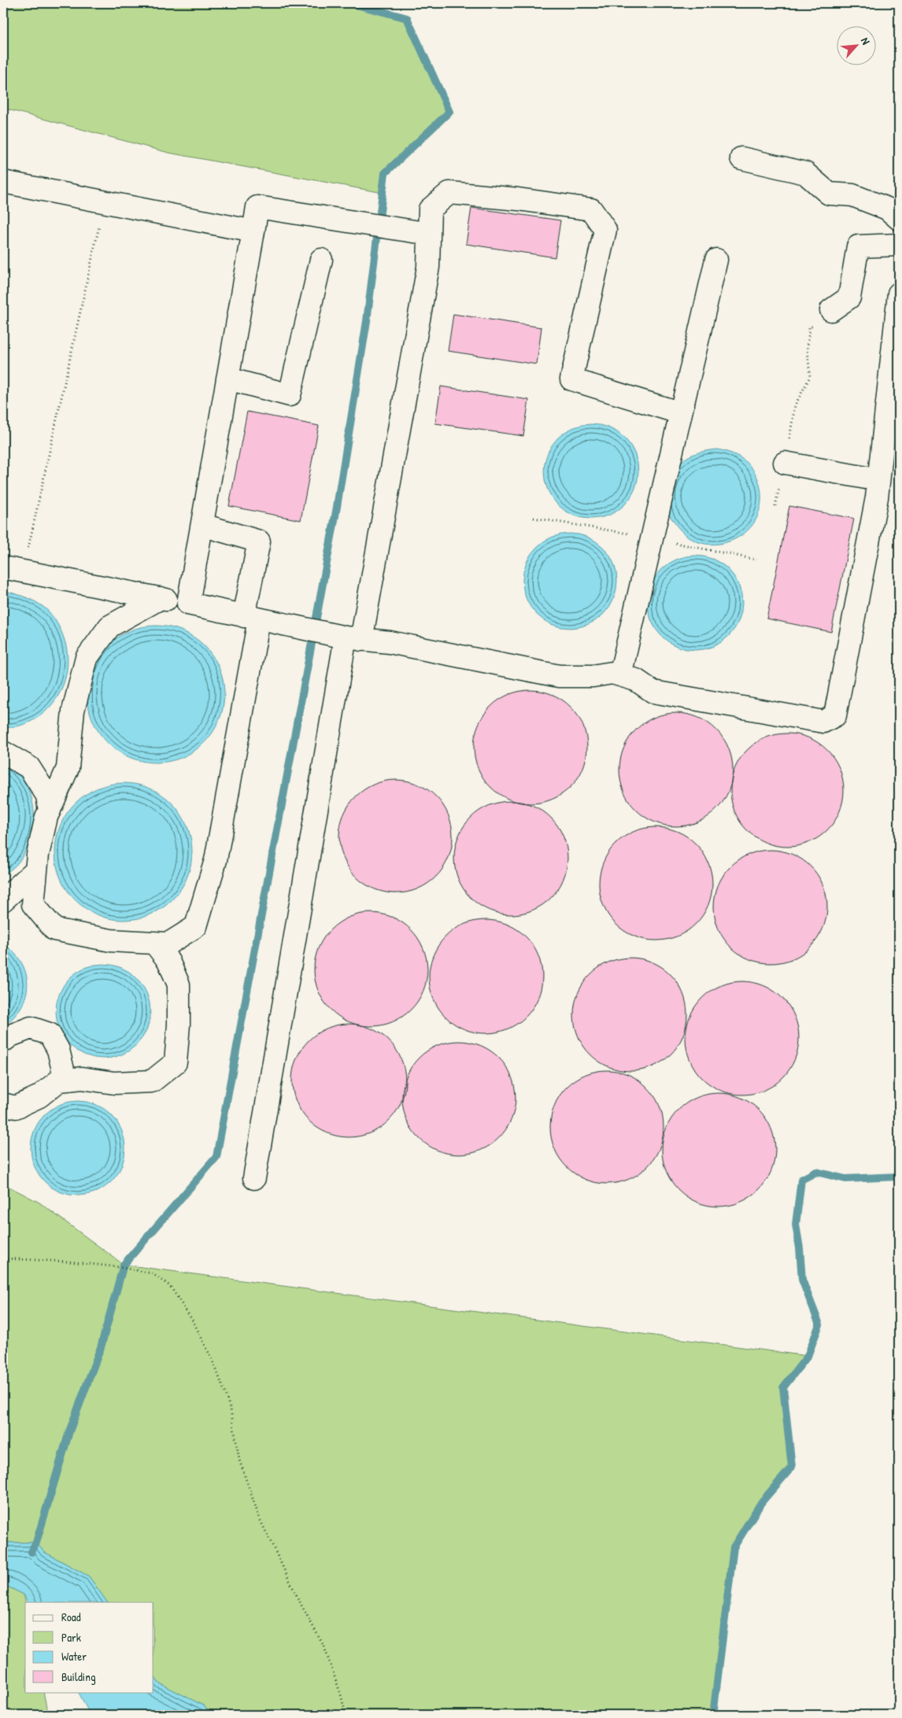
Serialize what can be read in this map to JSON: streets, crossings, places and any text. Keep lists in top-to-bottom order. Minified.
{"legend":["Road","Park","Water","Building"],"north":"top right"}
